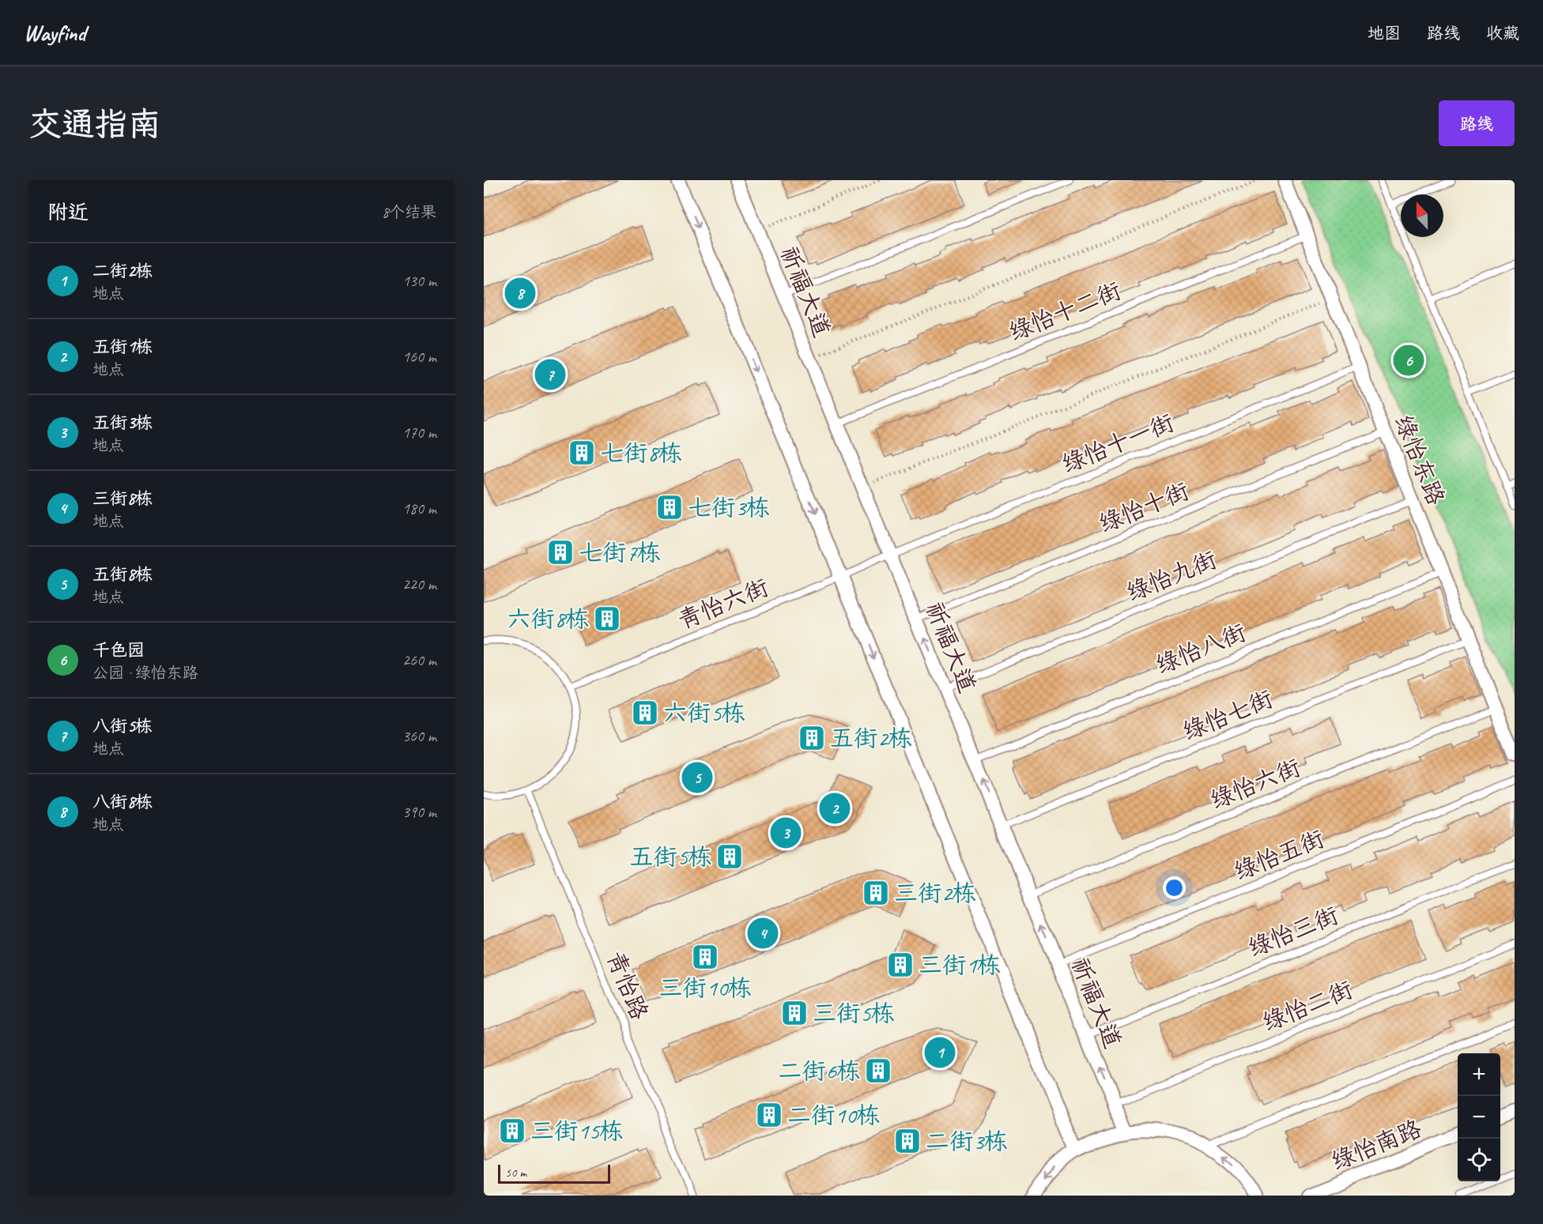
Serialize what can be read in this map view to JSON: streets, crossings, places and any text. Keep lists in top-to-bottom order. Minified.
{"streets":{"street":["祈福大道","绿怡东路","绿怡南路"],"lane":["绿怡十二街","绿怡十一街","绿怡十街","绿怡九街","青怡六街","绿怡八街","绿怡七街","绿怡六街","绿怡五街","绿怡三街","青怡路","绿怡二街"]},"crossings":[["祈福大道","绿怡十二街"],["祈福大道","绿怡十一街"],["祈福大道","绿怡十街"],["祈福大道","绿怡九街"],["祈福大道","青怡六街"],["祈福大道","绿怡八街"],["祈福大道","绿怡七街"],["祈福大道","绿怡六街"],["祈福大道","绿怡五街"],["祈福大道","绿怡三街"],["祈福大道","绿怡二街"],["绿怡十二街","绿怡东路"],["绿怡十一街","绿怡东路"],["绿怡十一街","青怡六街"],["绿怡东路","绿怡十街"],["绿怡东路","绿怡九街"],["绿怡东路","绿怡八街"],["绿怡东路","绿怡七街"],["绿怡东路","绿怡六街"]],"places":{"building":["七街8栋","七街3栋","七街7栋","六街8栋","六街5栋","五街2栋","五街5栋","三街2栋","三街10栋","三街1栋","三街5栋","二街6栋","二街10栋","三街15栋","二街3栋"]},"scale_bar":"50 m","north":"top","page":{"header":"Wayfind","nav":["地图","路线","收藏"],"buttons":"路线","title":"交通指南","heading":["附近","8个结果"],"list":[{"mark":"1","name":"二街2栋","note":"地点","value":"130 m"},{"mark":"2","name":"五街1栋","note":"地点","value":"160 m"},{"mark":"3","name":"五街3栋","note":"地点","value":"170 m"},{"mark":"4","name":"三街8栋","note":"地点","value":"180 m"},{"mark":"5","name":"五街8栋","note":"地点","value":"220 m"},{"mark":"6","name":"千色园","note":"公园 · 绿怡东路","value":"260 m"},{"mark":"7","name":"八街5栋","note":"地点","value":"360 m"},{"mark":"8","name":"八街8栋","note":"地点","value":"390 m"}],"pins":["8","6","7","5","2","3","4","1"],"map_buttons":["+","−"],"scale":"50 m"}}
